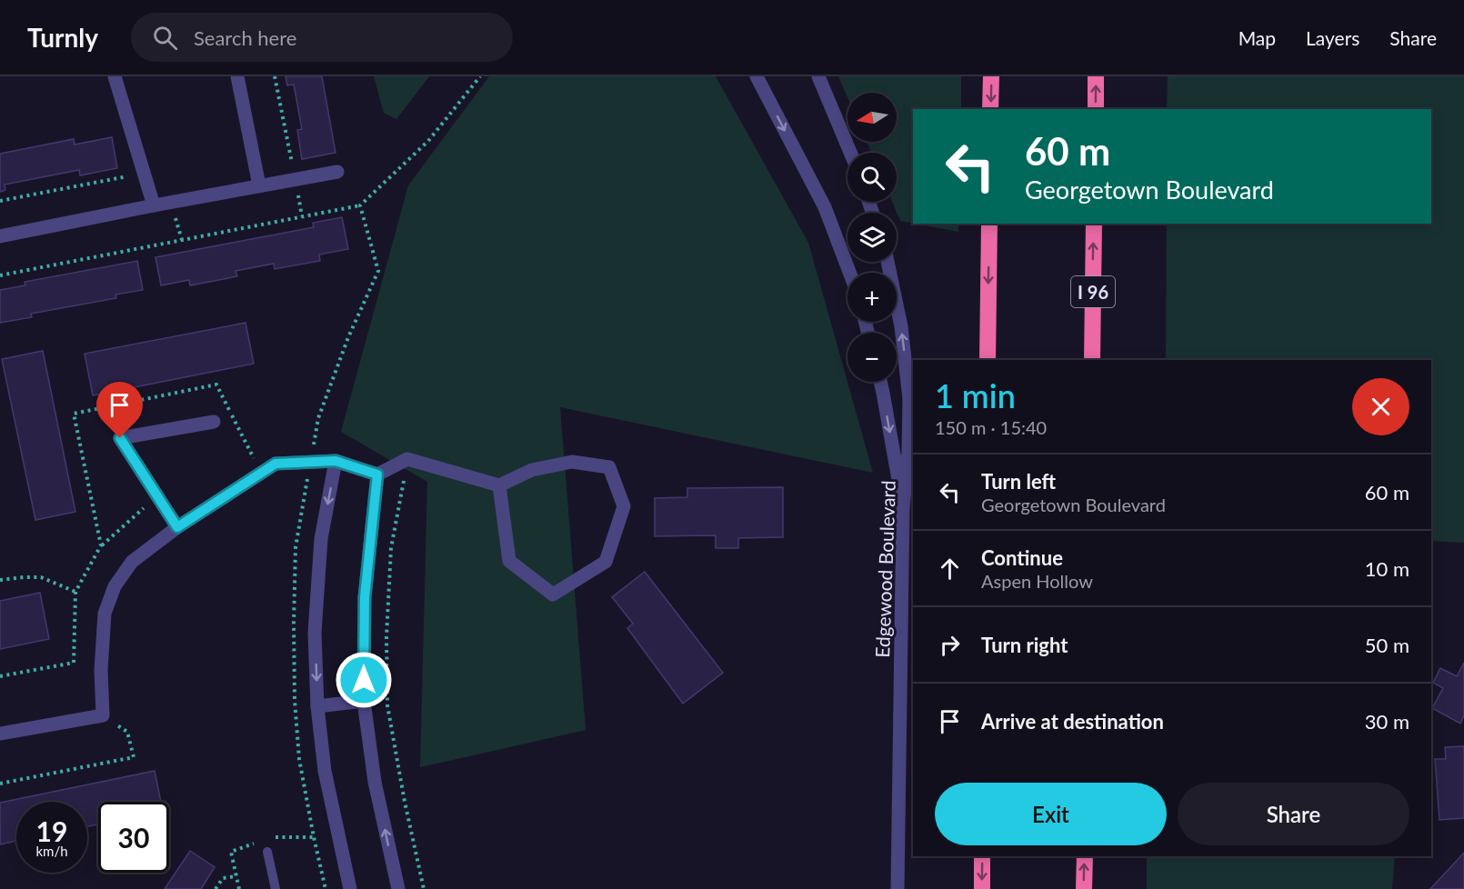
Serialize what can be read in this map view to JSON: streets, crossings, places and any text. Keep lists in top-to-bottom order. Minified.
{"streets":{"highway":["I 96"],"street":["Edgewood Boulevard"]},"north":"left","page":{"header":"Turnly","search":"Search here","nav":["Map","Layers","Share"],"map_buttons":["+","−"],"turn":["60 m","Georgetown Boulevard"],"heading":["1 min","150 m · 15:40"],"list":[{"name":"Turn left","note":"Georgetown Boulevard","value":"60 m"},{"name":"Continue","note":"Aspen Hollow","value":"10 m"},{"name":"Turn right","value":"50 m"},{"name":"Arrive at destination","value":"30 m"}],"buttons":["Exit","Share"],"speed":"19 km/h","limit":"30"}}
